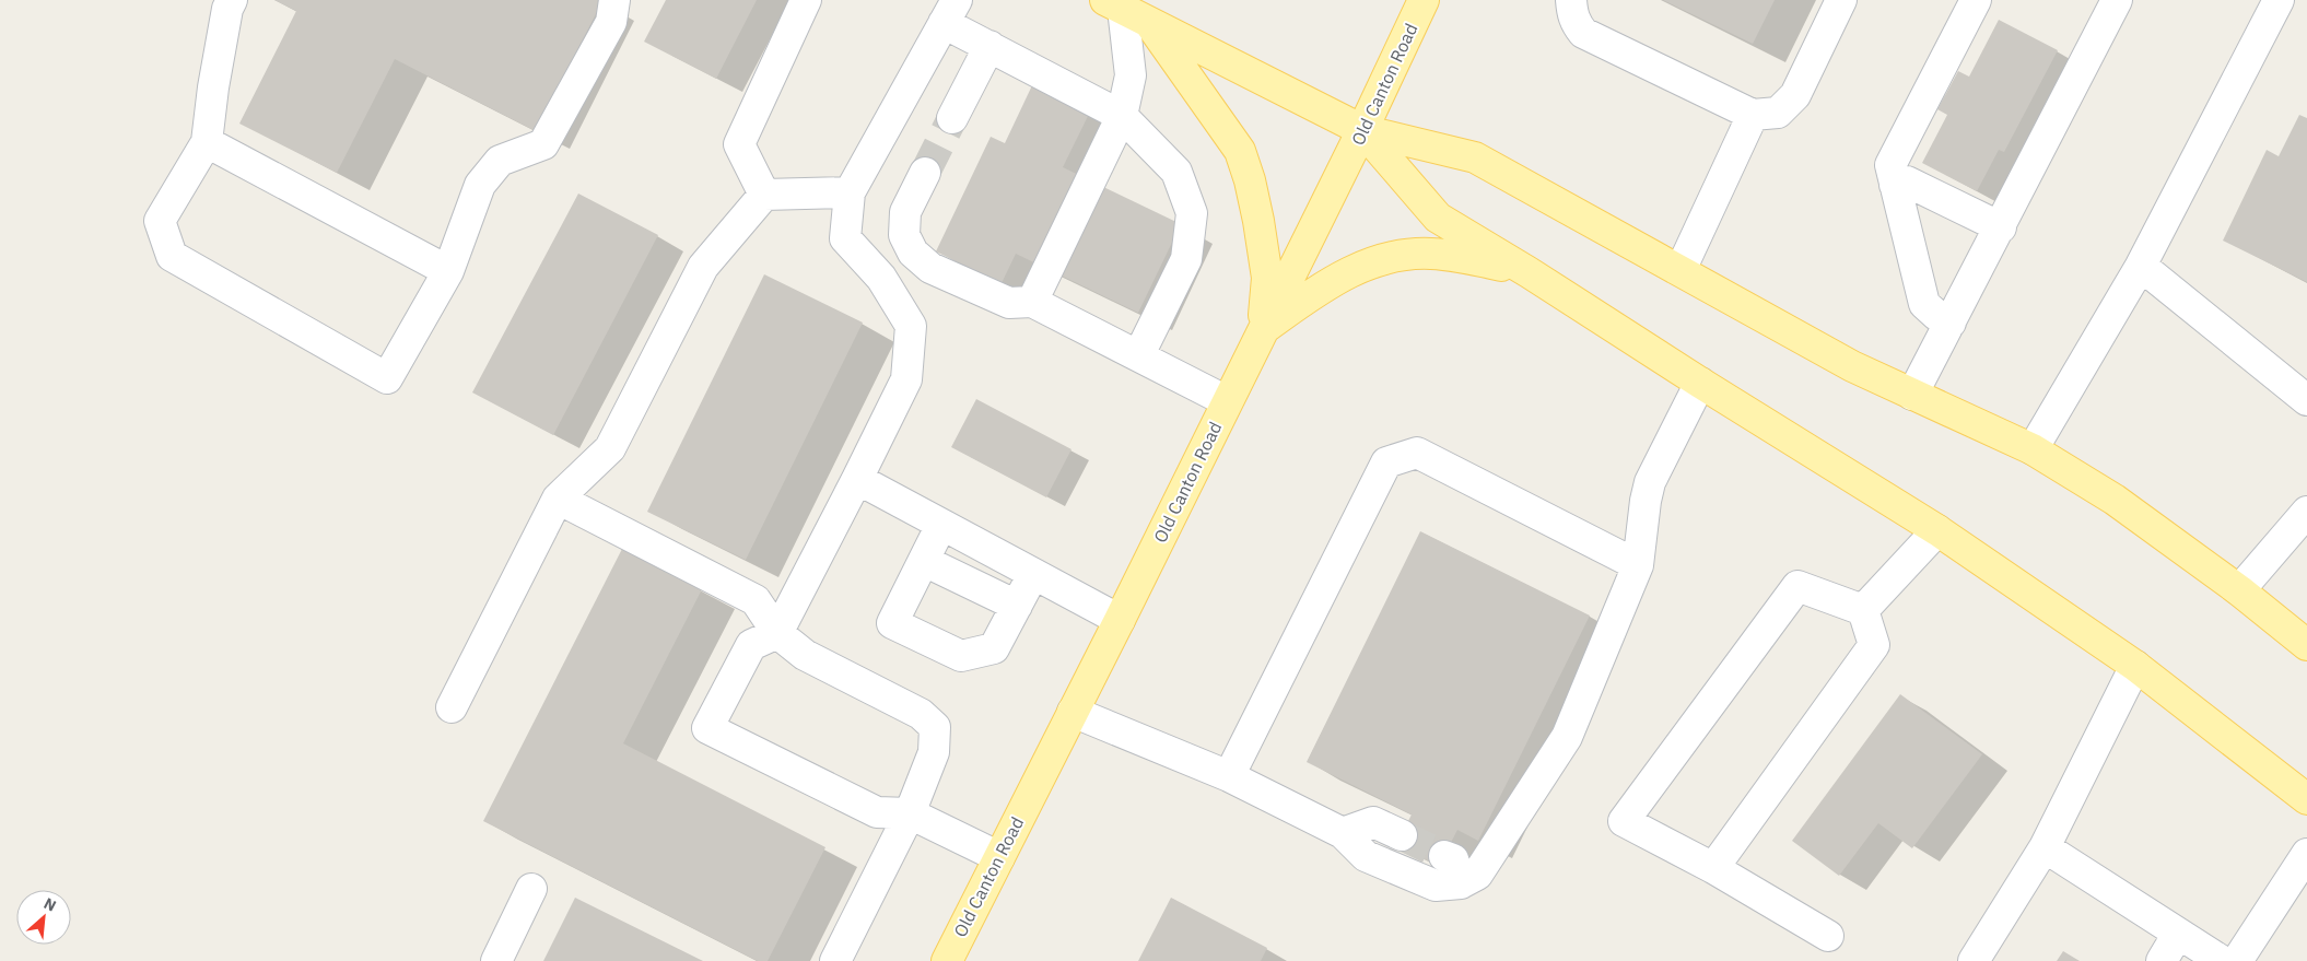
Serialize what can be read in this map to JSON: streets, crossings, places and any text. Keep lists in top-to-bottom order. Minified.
{"streets":{"main road":["Old Canton Road"]},"north":"top right"}
